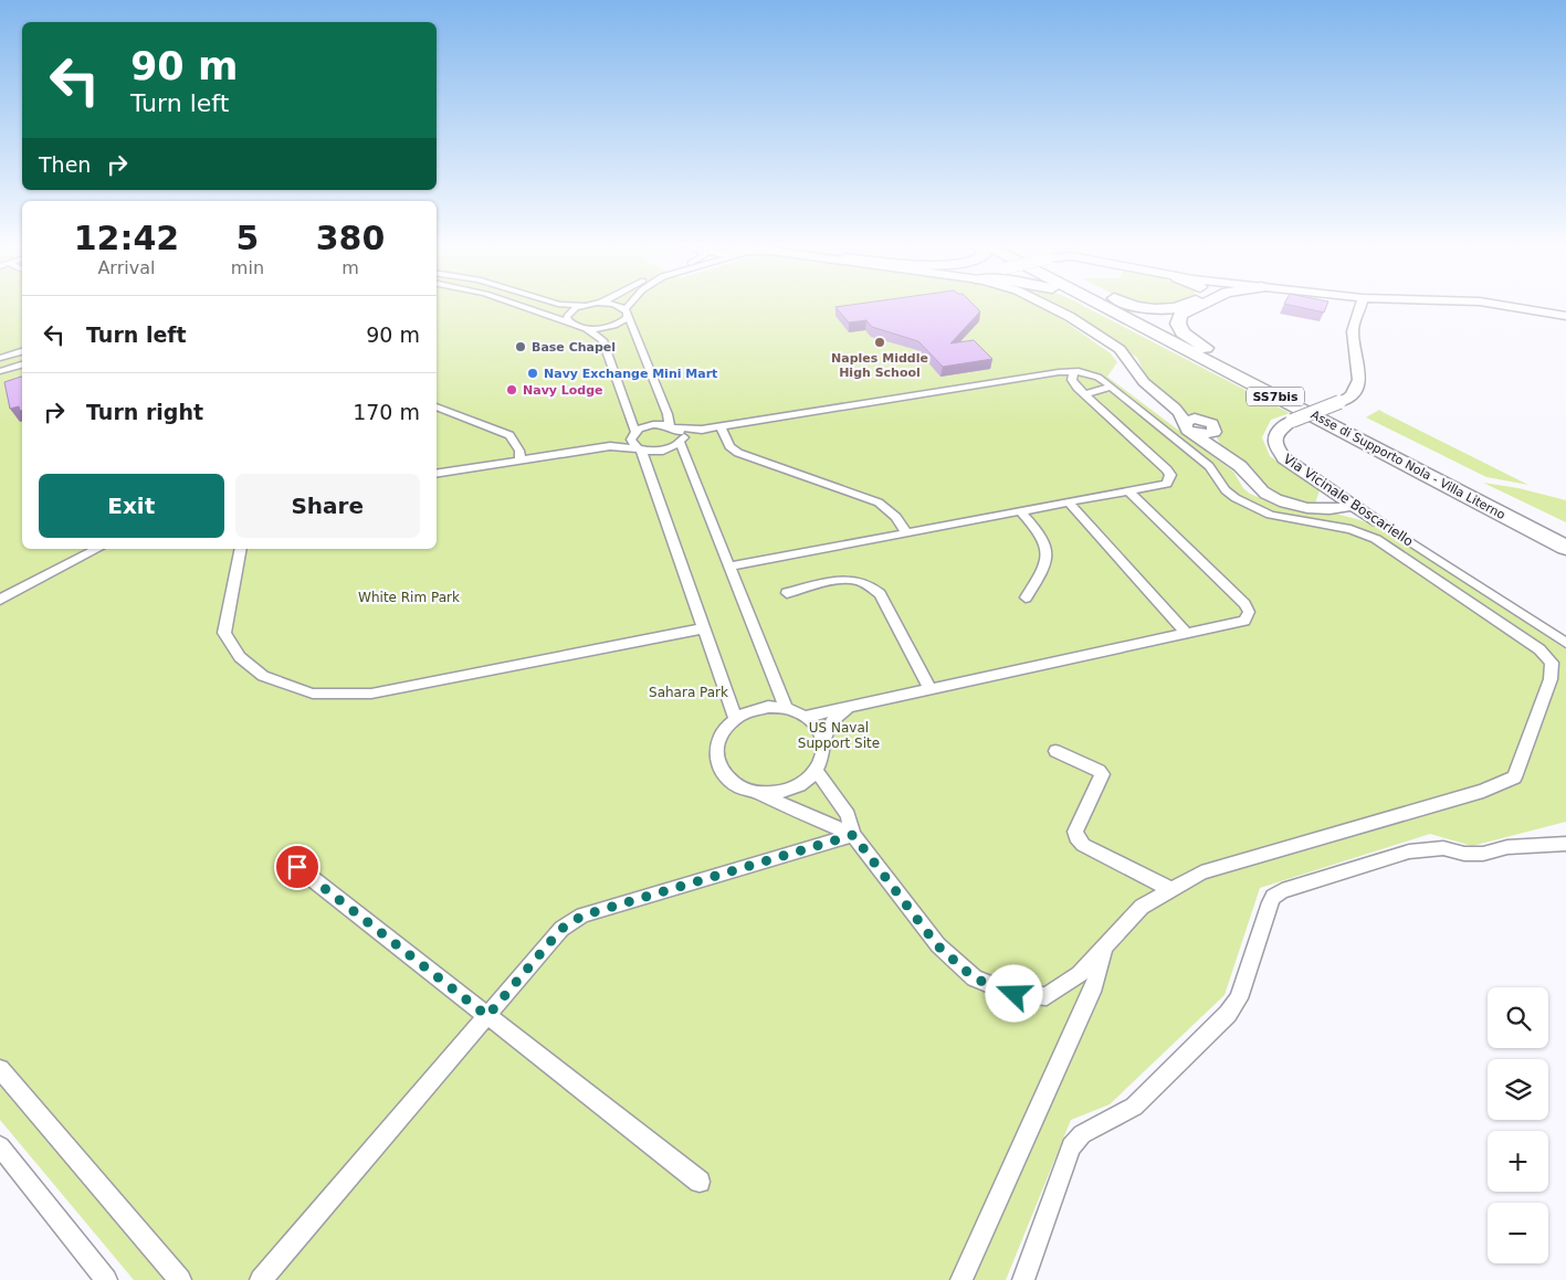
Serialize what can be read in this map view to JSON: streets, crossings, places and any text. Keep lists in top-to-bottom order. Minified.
{"streets":{"highway":["SS7bis","Asse di Supporto Nola - Villa Literno"],"street":["Via Vicinale Boscariello"]},"parks":["White Rim Park","Sahara Park","US Naval Support Site"],"places":["Naples Middle High School","Base Chapel","Navy Exchange Mini Mart","Navy Lodge"],"page":{"turn":["90 m","Turn left"],"then":"Then","eta":["12:42","Arrival","5","min","380","m"],"list":[{"name":"Turn left","value":"90 m"},{"name":"Turn right","value":"170 m"}],"buttons":["Exit","Share"],"map_buttons":["+","−"]}}
